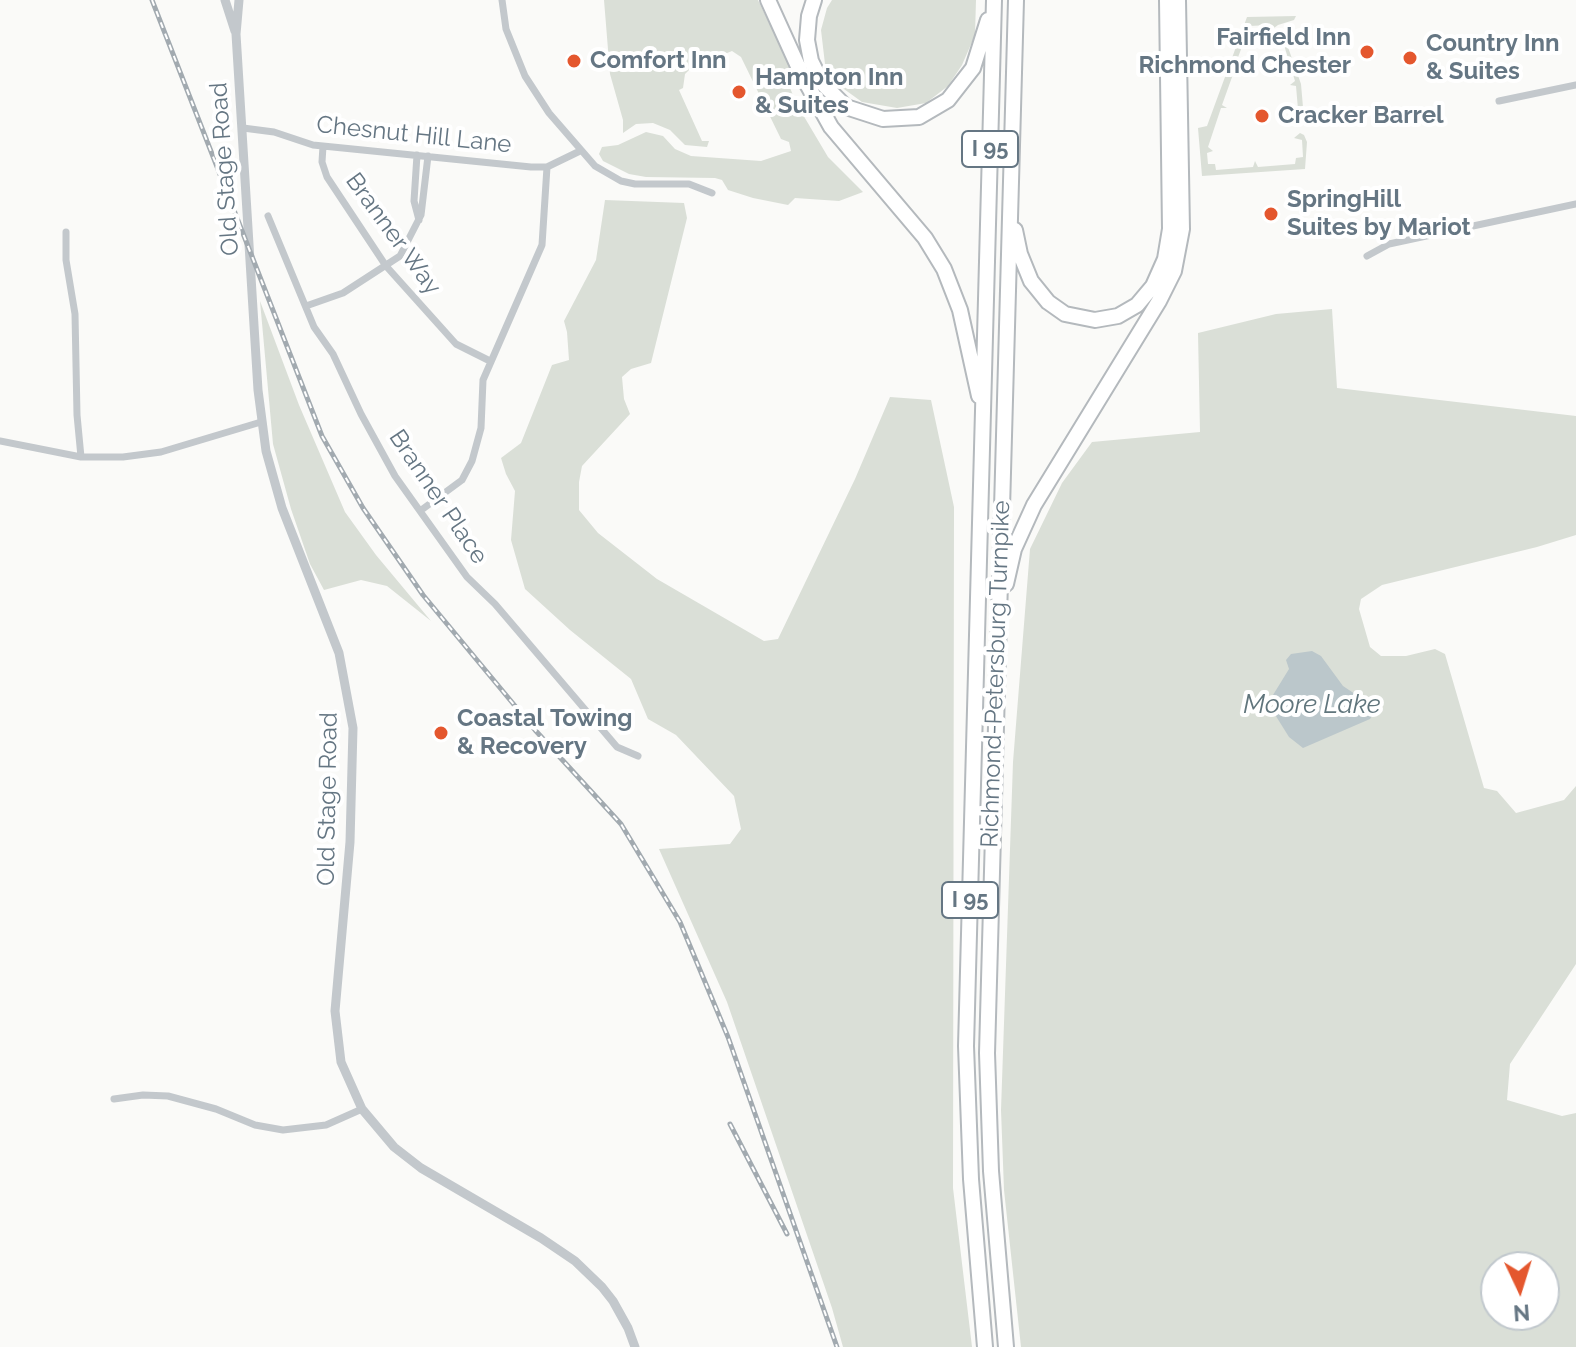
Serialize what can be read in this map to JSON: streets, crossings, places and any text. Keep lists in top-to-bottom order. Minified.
{"streets":{"highway":["I 95","Richmond-Petersburg Turnpike"],"street":["Chesnut Hill Lane","Old Stage Road","Branner Way","Branner Place"]},"crossings":[["Chesnut Hill Lane","Old Stage Road"],["Chesnut Hill Lane","Branner Way"]],"water":["Moore Lake"],"places":["Fairfield Inn Richmond Chester","Country Inn & Suites","Comfort Inn","Hampton Inn & Suites","Cracker Barrel","SpringHill Suites by Mariot","Coastal Towing & Recovery"],"north":"bottom"}
